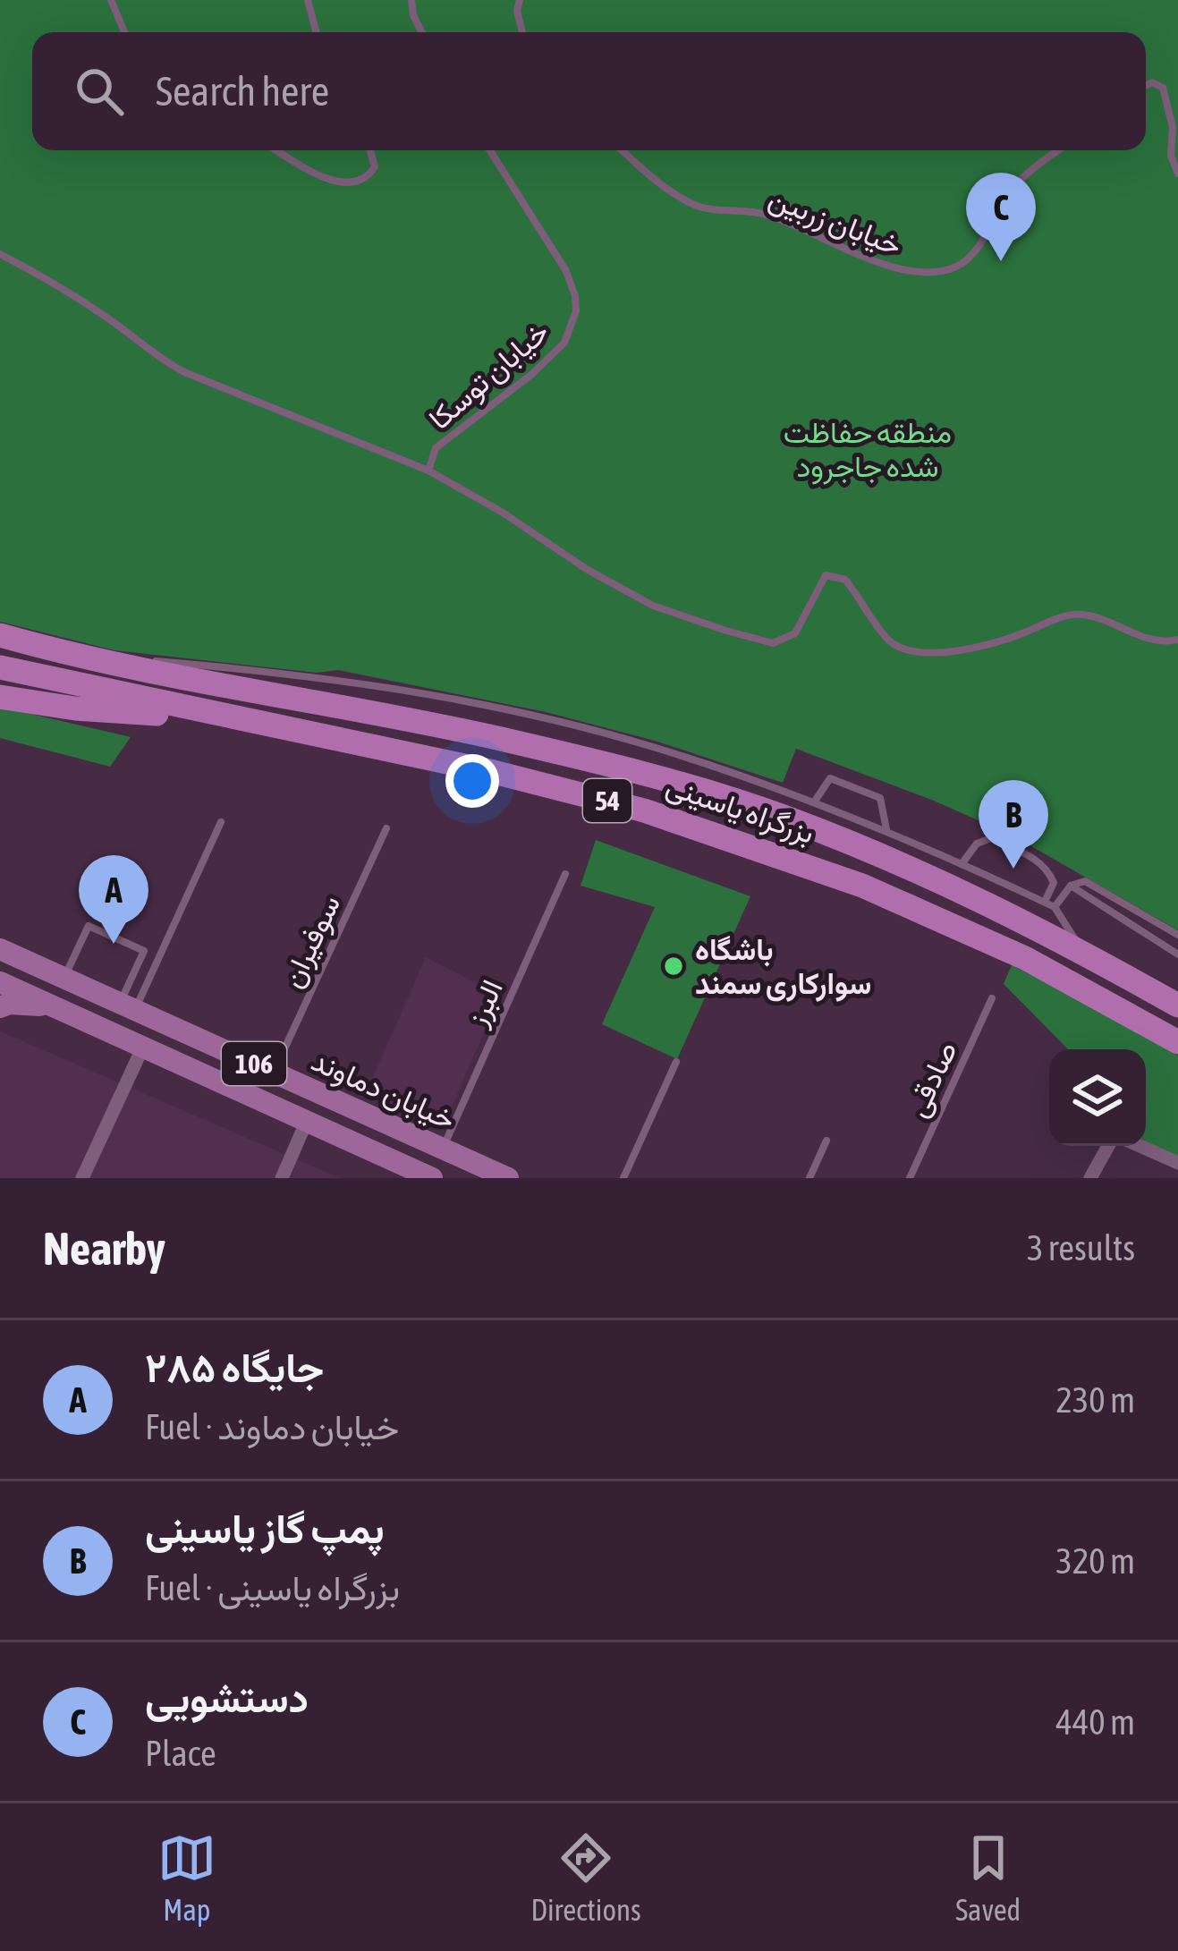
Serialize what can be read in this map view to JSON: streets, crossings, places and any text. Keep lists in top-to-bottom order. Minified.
{"streets":{"highway":["54","بزرگراه یاسینی"],"main road":["106","خیابان دماوند"],"lane":["خیابان زربین","خیابان توسکا","سوفیران","البرز","صادقی"]},"crossings":[["سوفیران","خیابان دماوند"],["البرز","خیابان دماوند"]],"parks":["منطقه حفاظت شده جاجرود"],"places":["باشگاه سوارکاری سمند"],"page":{"search":"Search here","pins":["C","B","A"],"heading":["Nearby","3 results"],"list":[{"mark":"A","name":"جایگاه ۲۸۵","note":"Fuel · خیابان دماوند","value":"230 m"},{"mark":"B","name":"پمپ گاز یاسینی","note":"Fuel · بزرگراه یاسینی","value":"320 m"},{"mark":"C","name":"دستشویی","note":"Place","value":"440 m"}],"nav":["Map","Directions","Saved"]}}
